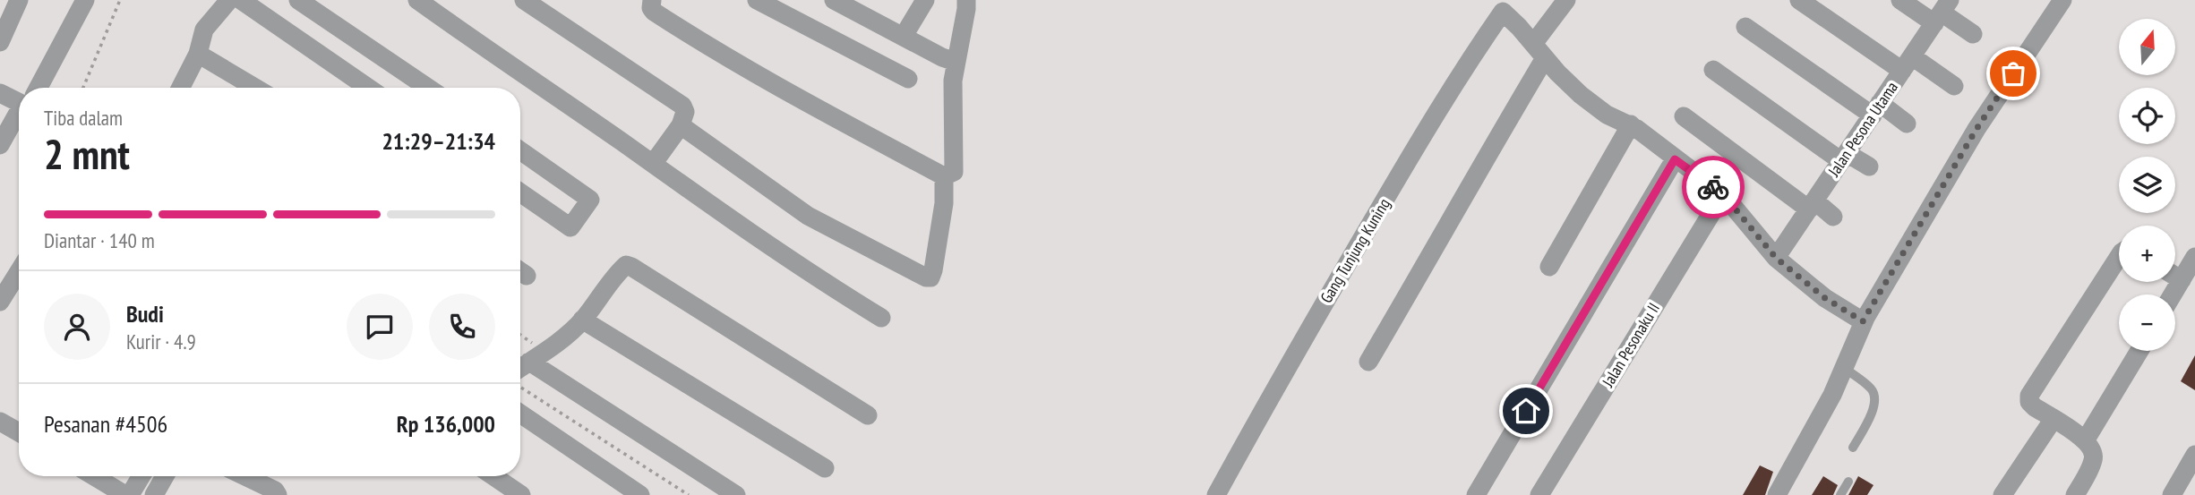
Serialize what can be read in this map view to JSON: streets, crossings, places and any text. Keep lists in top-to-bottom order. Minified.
{"streets":{"street":["Jalan Pesona Utama","Gang Tunjung Kuning","Jalan Pesonaku II"]},"north":"top","page":{"map_buttons":["+","−"],"heading":["2 mnt","Tiba dalam","21:29–21:34"],"panel":["Budi","Kurir · 4.9","Pesanan #4506","Rp 136,000"],"bar":"Diantar · 140 m"}}
